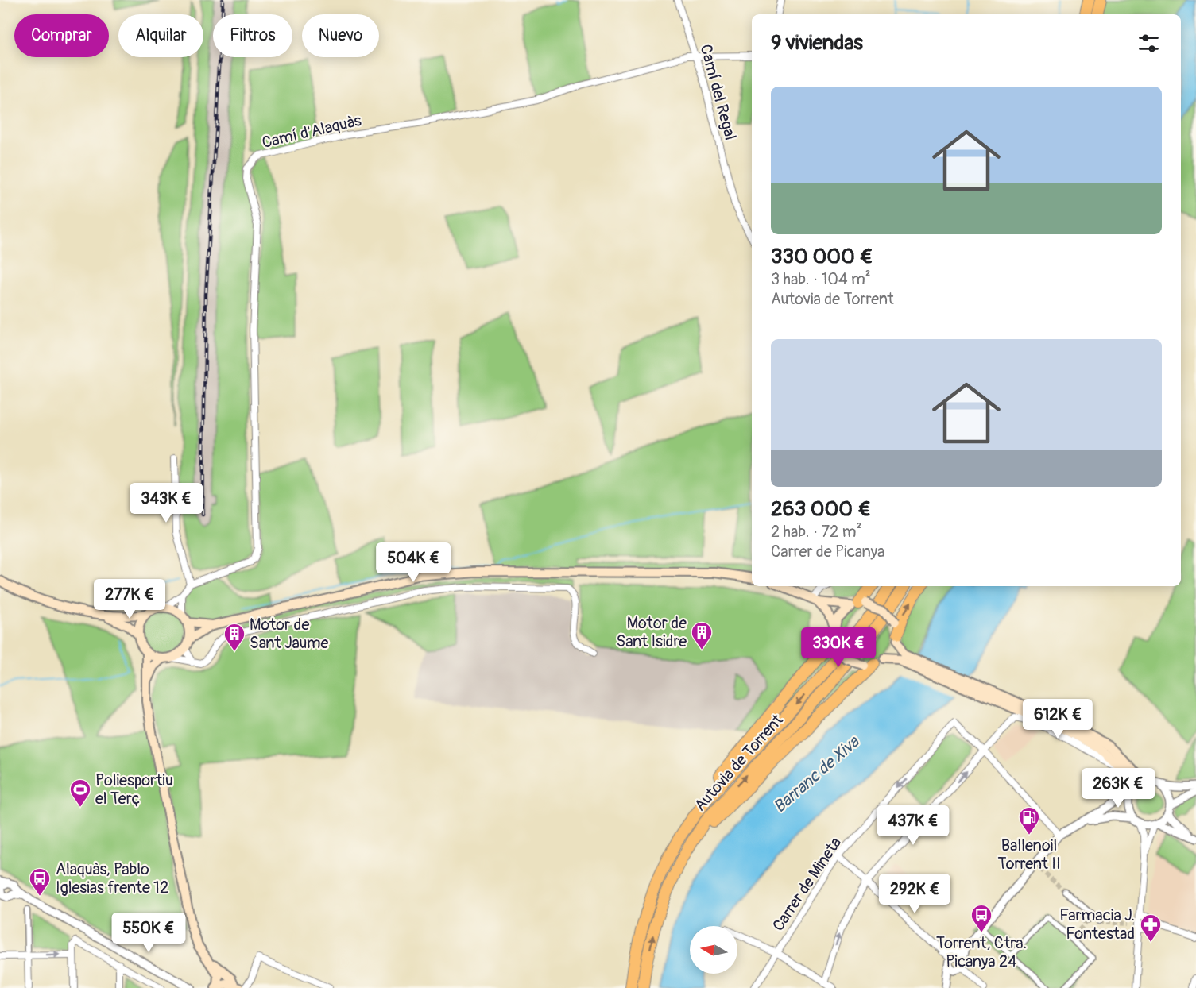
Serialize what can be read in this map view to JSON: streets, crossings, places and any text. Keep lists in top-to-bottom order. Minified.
{"streets":{"highway":["Autovia de Torrent"],"street":["Camí del Regal","Camí d'Alaquàs","Carrer de Mineta"]},"crossings":[["Camí del Regal","Camí d'Alaquàs"]],"water":["Barranc de Xiva"],"places":{"building":["Motor de Sant Isidre","Motor de Sant Jaume"],"sports":["Poliesportiu el Terç"],"fuel station":["Ballenoil Torrent II"],"bus stop":["Alaquàs, Pablo Iglesias frente 12","Torrent, Ctra. Picanya 24"],"pharmacy":["Farmacia J. Fontestad"]},"north":"left","page":{"chip":["Comprar","Alquilar","Filtros","Nuevo"],"heading":"9 viviendas","list":[{"name":"330 000 €","note":"3 hab. · 104 m² · Autovia de Torrent"},{"name":"263 000 €","note":"2 hab. · 72 m² · Carrer de Picanya"}],"price":["343K €","504K €","277K €","330K €","612K €","263K €","437K €","292K €","550K €"]}}
